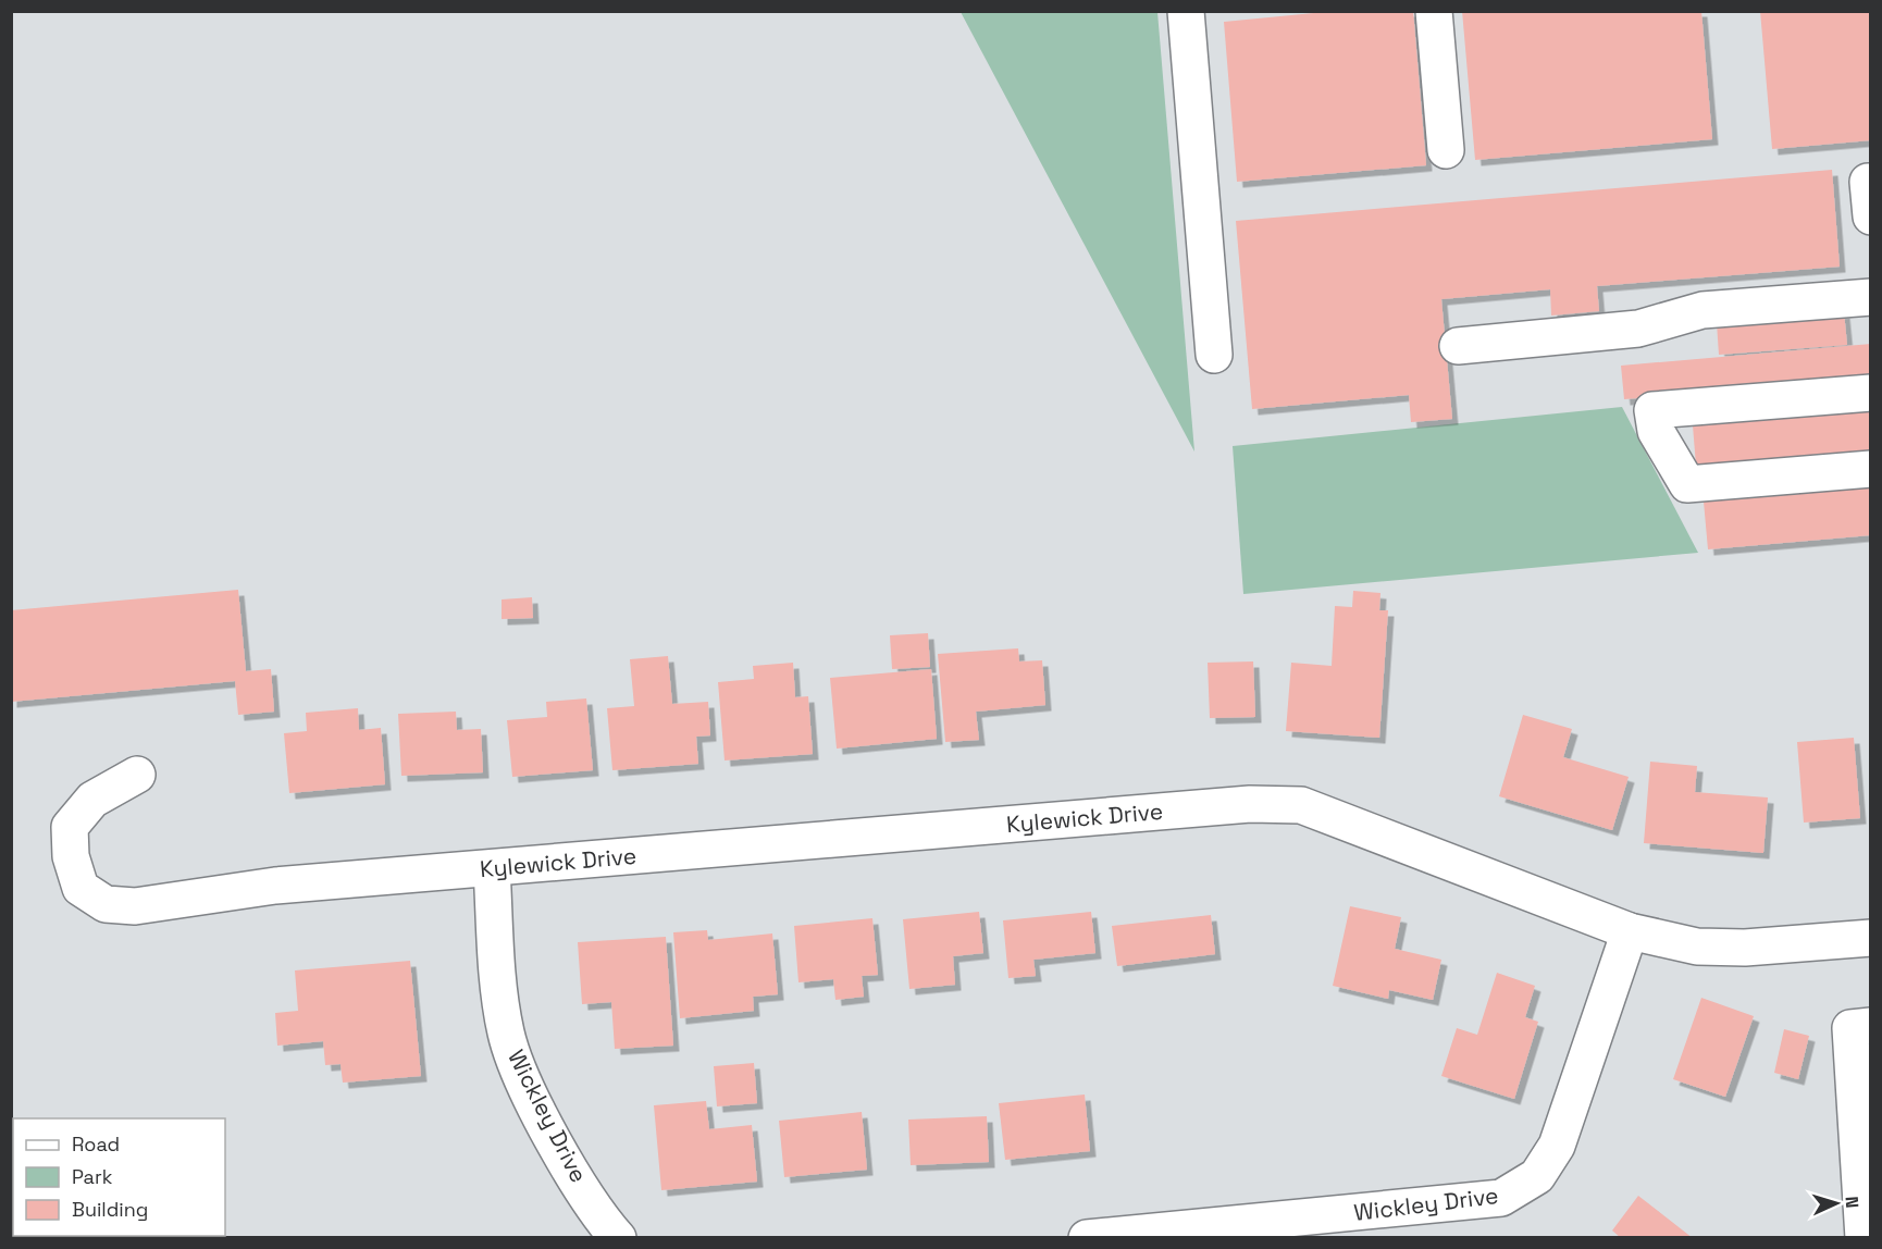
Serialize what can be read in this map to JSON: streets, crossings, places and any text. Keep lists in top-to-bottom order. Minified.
{"streets":{"street":["Kylewick Drive","Wickley Drive"]},"crossings":[["Kylewick Drive","Wickley Drive"]],"legend":["Road","Park","Building"],"north":"right"}
